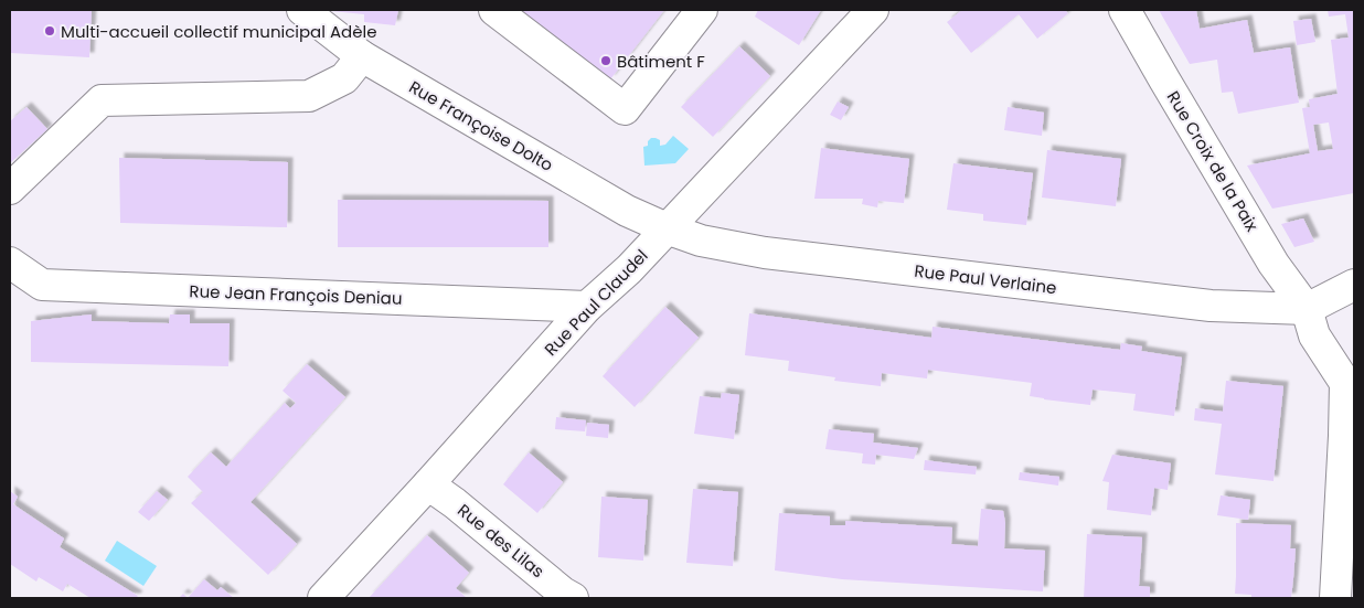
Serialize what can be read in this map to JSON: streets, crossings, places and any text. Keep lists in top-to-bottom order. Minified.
{"streets":{"street":["Rue Françoise Dolto","Rue Croix de la Paix","Rue Paul Verlaine","Rue Jean François Deniau","Rue Paul Claudel","Rue des Lilas"]},"crossings":[["Rue Françoise Dolto","Rue Paul Verlaine"],["Rue Françoise Dolto","Rue Paul Claudel"],["Rue Croix de la Paix","Rue Paul Verlaine"],["Rue Paul Verlaine","Rue Paul Claudel"],["Rue Jean François Deniau","Rue Paul Claudel"],["Rue Paul Claudel","Rue des Lilas"]],"places":["Multi-accueil collectif municipal Adèle","Bâtiment F"]}
